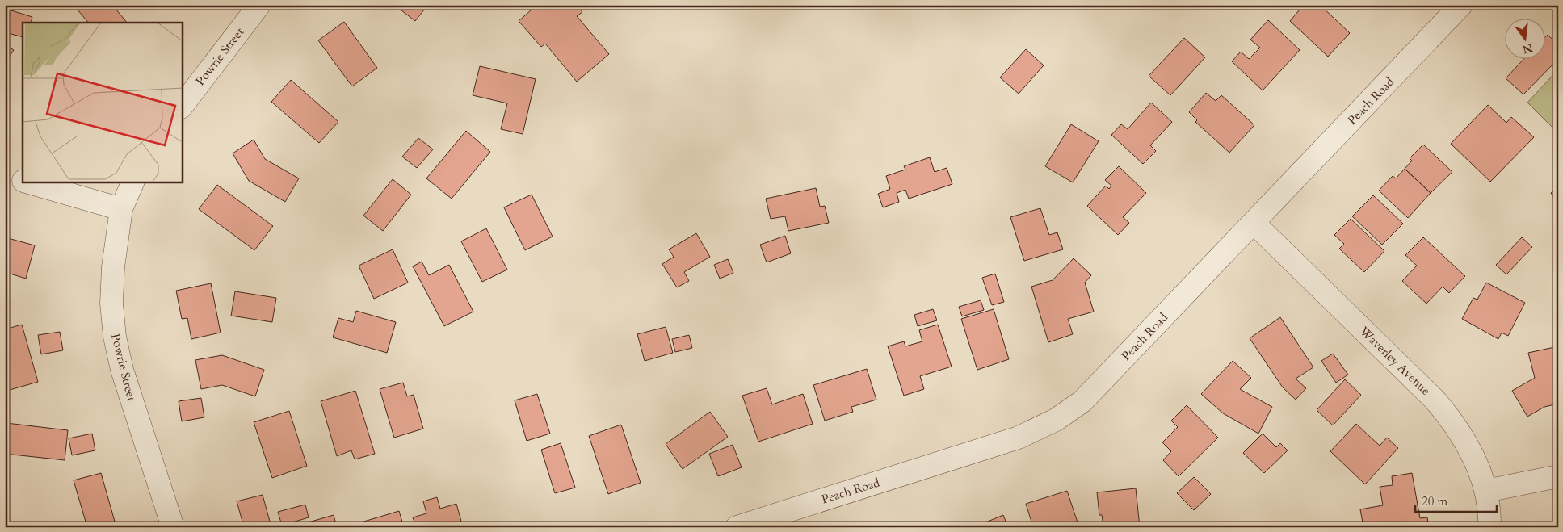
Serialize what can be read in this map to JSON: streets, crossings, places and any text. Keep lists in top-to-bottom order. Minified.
{"streets":{"street":["Powrie Street","Peach Road","Waverley Avenue"]},"crossings":[["Peach Road","Waverley Avenue"]],"scale_bar":"20 m","north":"bottom"}
